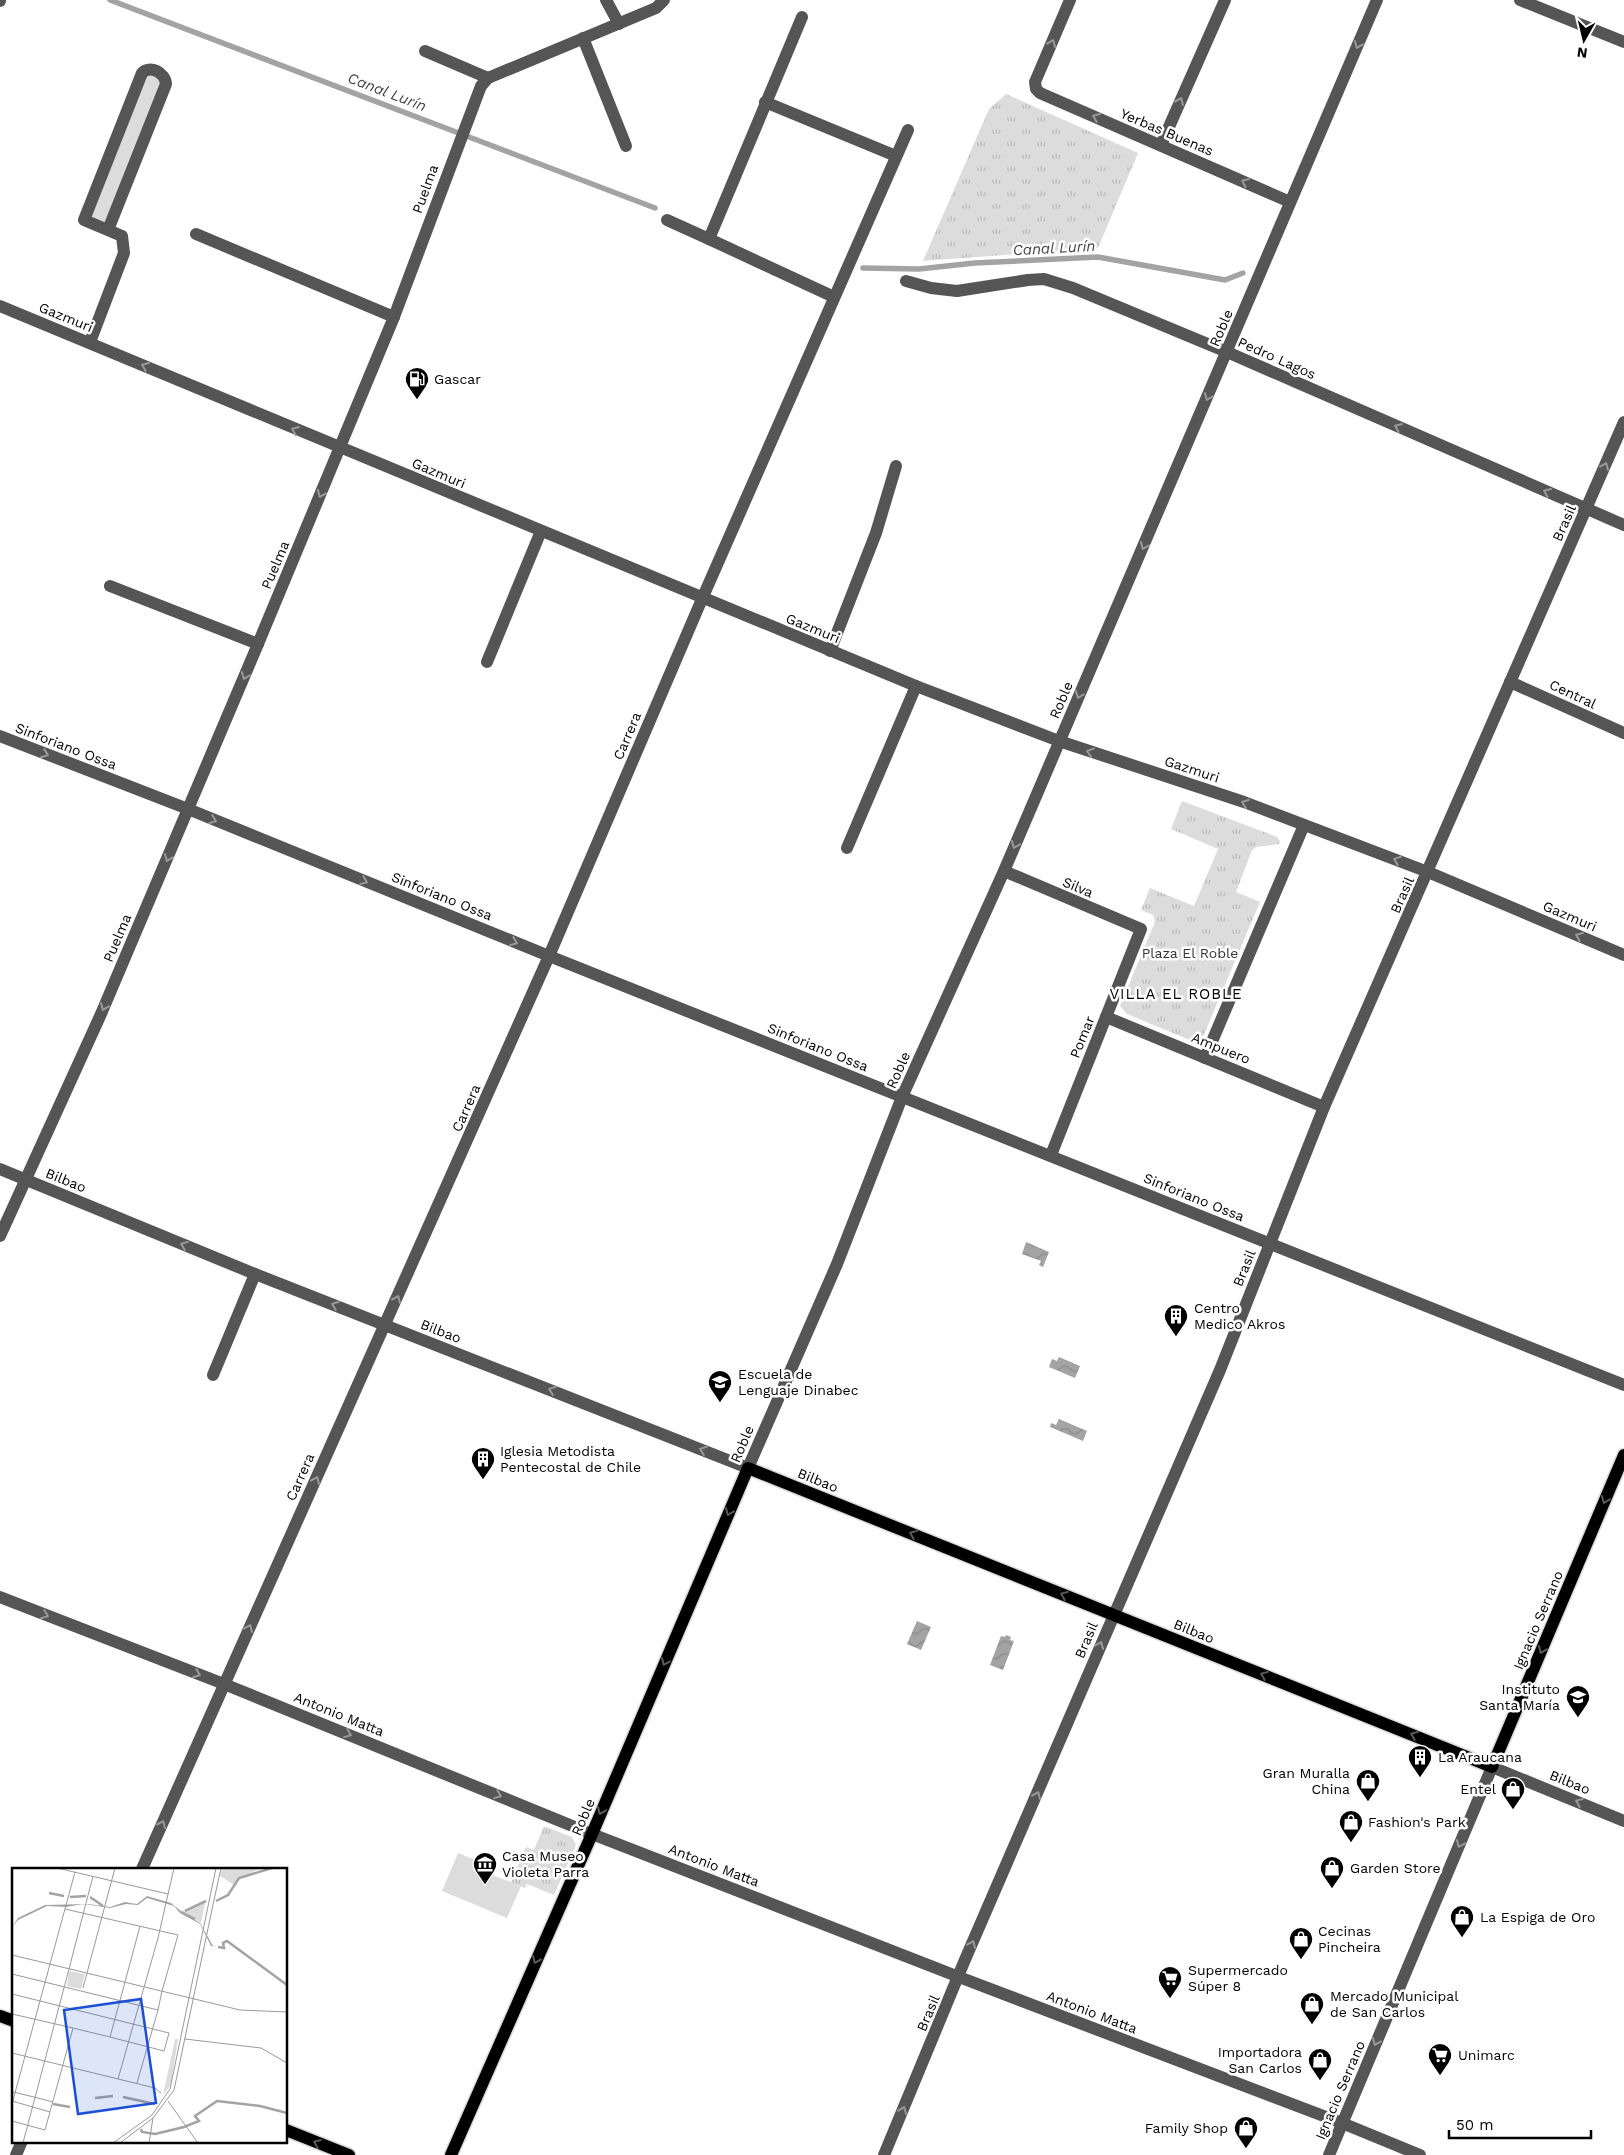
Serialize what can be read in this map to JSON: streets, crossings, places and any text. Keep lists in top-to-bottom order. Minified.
{"streets":{"main road":["Roble","Bilbao","Ignacio Serrano"],"street":["Yerbas Buenas","Puelma","Gazmuri","Pedro Lagos","Brasil","Central","Carrera","Sinforiano Ossa","Silva","Pomar","Ampuero","Antonio Matta"]},"crossings":[["Yerbas Buenas","Roble"],["Puelma","Gazmuri"],["Puelma","Sinforiano Ossa"],["Puelma","Bilbao"],["Gazmuri","Roble"],["Gazmuri","Brasil"],["Gazmuri","Carrera"],["Roble","Pedro Lagos"],["Roble","Sinforiano Ossa"],["Roble","Silva"],["Roble","Bilbao"],["Roble","Antonio Matta"],["Pedro Lagos","Brasil"],["Brasil","Central"],["Brasil","Sinforiano Ossa"],["Brasil","Ampuero"],["Brasil","Bilbao"],["Brasil","Antonio Matta"],["Carrera","Sinforiano Ossa"],["Carrera","Bilbao"],["Carrera","Antonio Matta"],["Sinforiano Ossa","Pomar"],["Silva","Pomar"],["Pomar","Ampuero"],["Bilbao","Ignacio Serrano"],["Ignacio Serrano","Antonio Matta"]],"one_way":["Puelma","Gazmuri","Roble","Pedro Lagos","Brasil","Carrera","Bilbao","Ignacio Serrano","Antonio Matta"],"districts":["VILLA EL ROBLE"],"water":["Canal Lurín"],"parks":["Plaza El Roble"],"places":{"fuel station":["Gascar"],"building":["Centro Medico Akros","Iglesia Metodista Pentecostal de Chile","La Araucana"],"school or university":["Escuela de Lenguaje Dinabec","Instituto Santa María"],"shop":["Gran Muralla China","Entel","Fashion's Park","Garden Store","La Espiga de Oro","Cecinas Pincheira","Mercado Municipal de San Carlos","Importadora San Carlos","Family Shop"],"museum":["Casa Museo Violeta Parra"],"supermarket":["Supermercado Súper 8","Unimarc"]},"scale_bar":"50 m","north":"bottom"}
